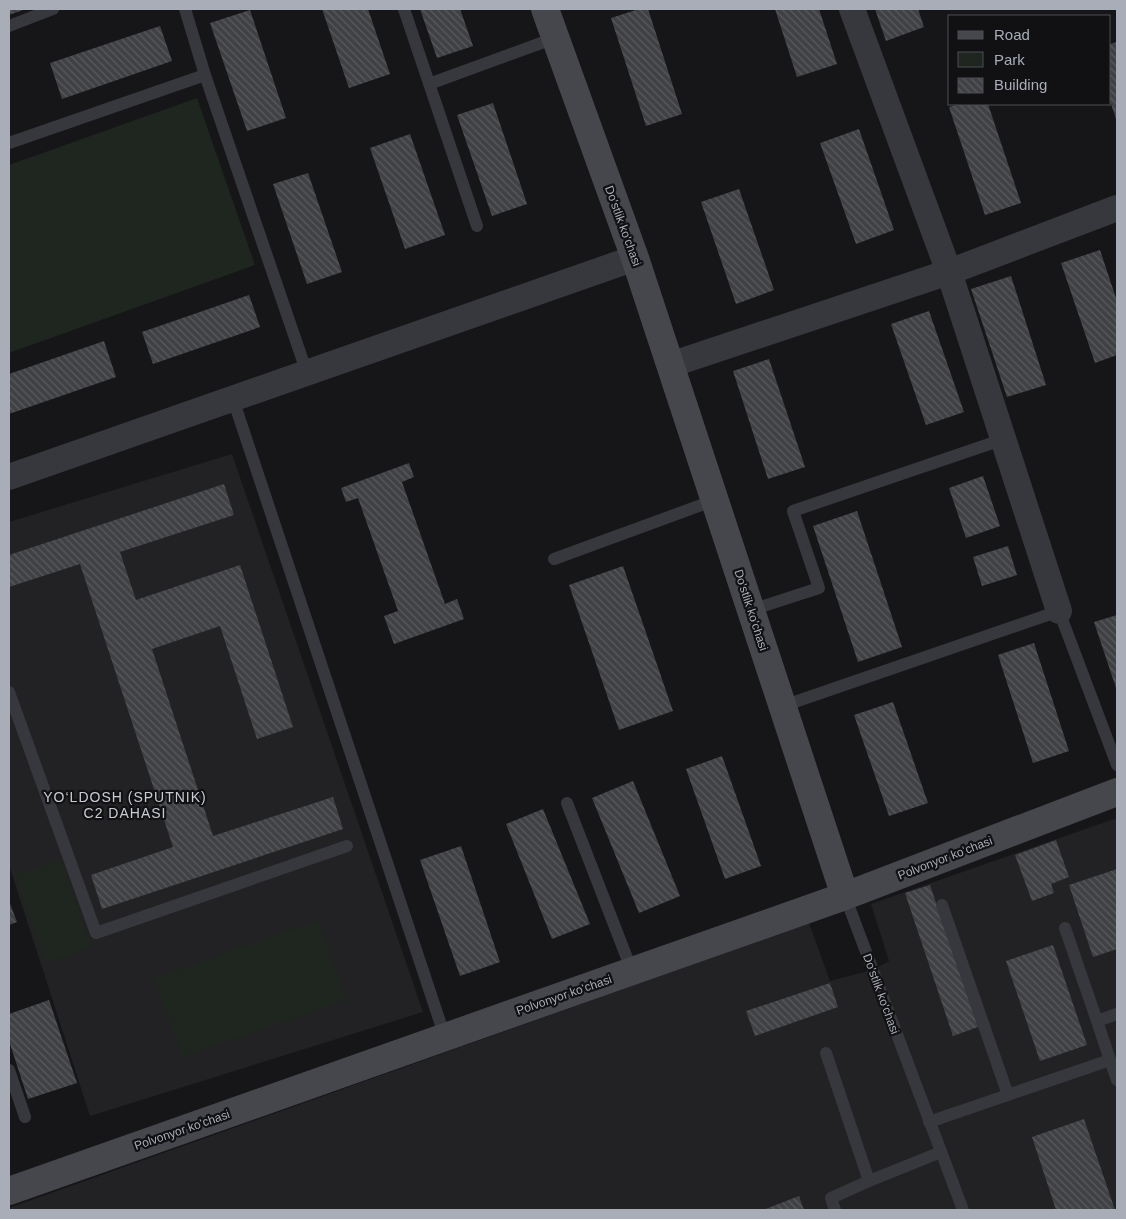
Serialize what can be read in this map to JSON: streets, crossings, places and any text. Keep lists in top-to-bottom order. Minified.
{"streets":{"street":["Do'stlik ko'chasi","Polvonyor koʻchasi"]},"crossings":[["Do'stlik ko'chasi","Polvonyor koʻchasi"]],"districts":["YO‘LDOSH (SPUTNIK) C2 DAHASI"],"legend":["Road","Park","Building"]}
